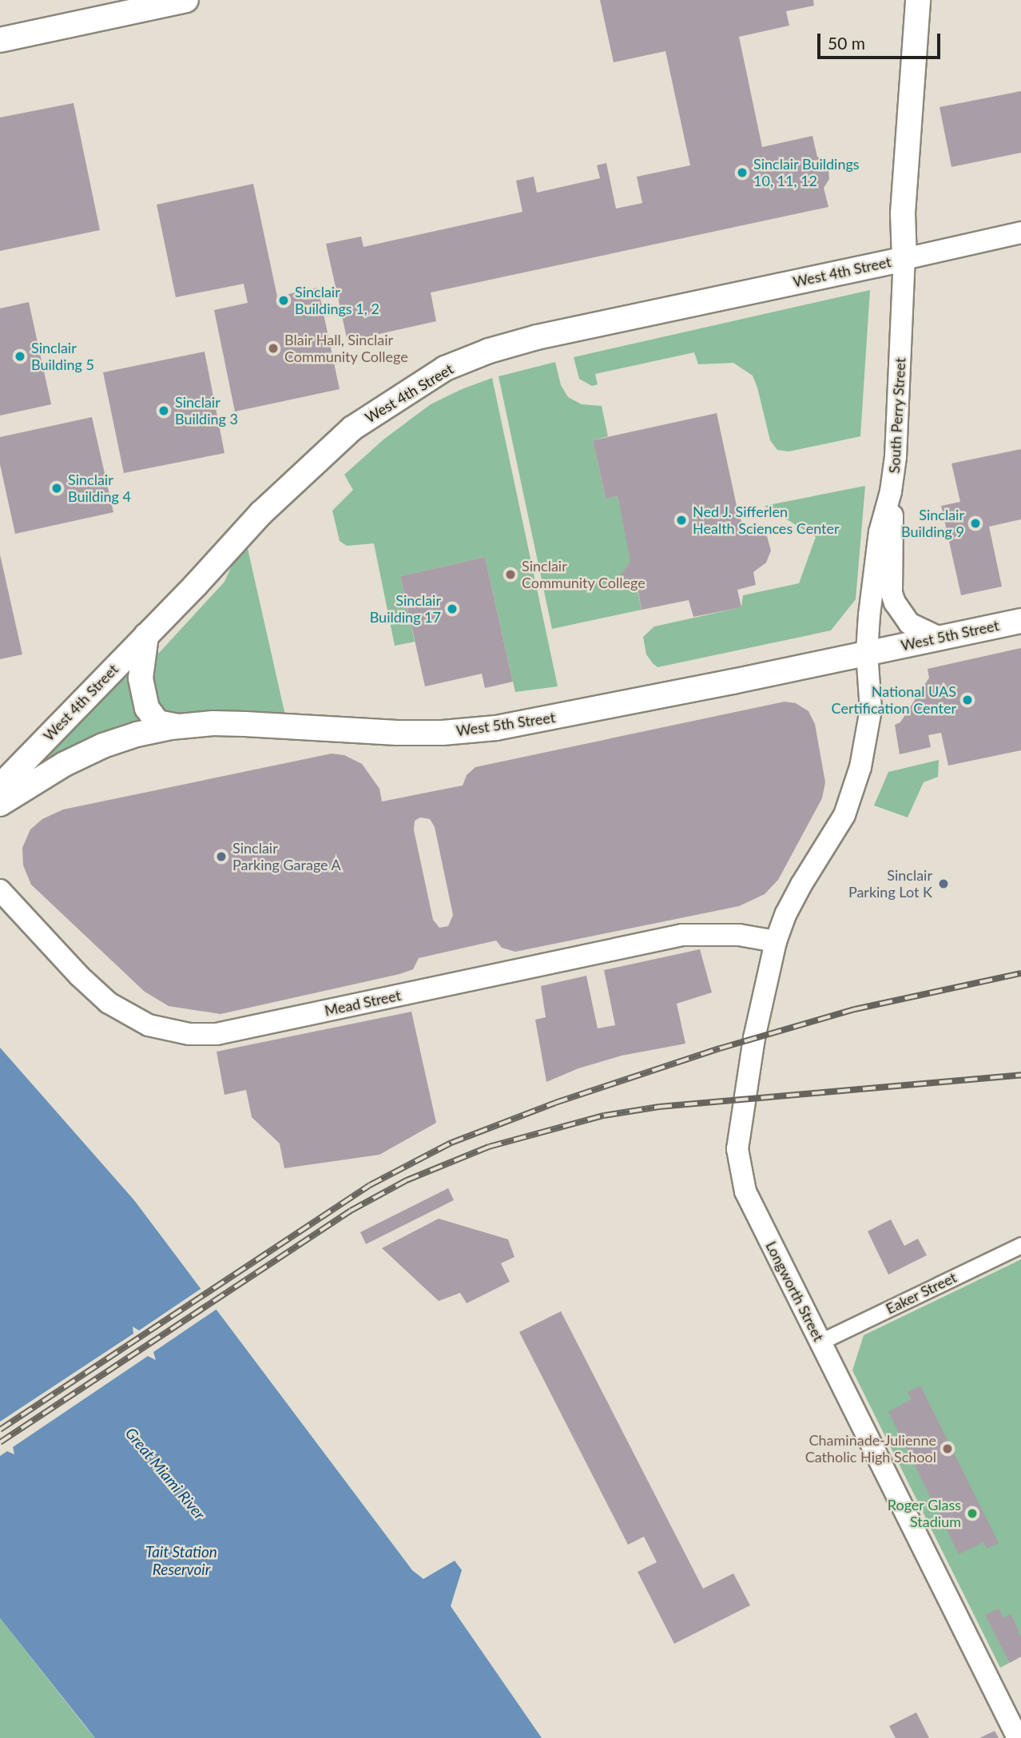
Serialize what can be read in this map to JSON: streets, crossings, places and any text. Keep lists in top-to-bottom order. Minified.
{"streets":{"main road":["West 4th Street","South Perry Street","West 5th Street"],"street":["Mead Street","Longworth Street","Eaker Street"]},"crossings":[["West 4th Street","South Perry Street"],["South Perry Street","West 5th Street"],["South Perry Street","Longworth Street"],["Mead Street","Longworth Street"],["Longworth Street","Eaker Street"]],"water":["Great Miami River","Tait Station Reservoir"],"places":["Sinclair Buildings 10, 11, 12","Sinclair Buildings 1, 2","Blair Hall, Sinclair Community College","Sinclair Building 5","Sinclair Building 3","Sinclair Building 4","Ned J. Sifferlen Health Sciences Center","Sinclair Building 9","Sinclair Community College","Sinclair Building 17","National UAS Certification Center","Sinclair Parking Garage A","Sinclair Parking Lot K","Chaminade-Julienne Catholic High School","Roger Glass Stadium"],"scale_bar":"50 m"}
